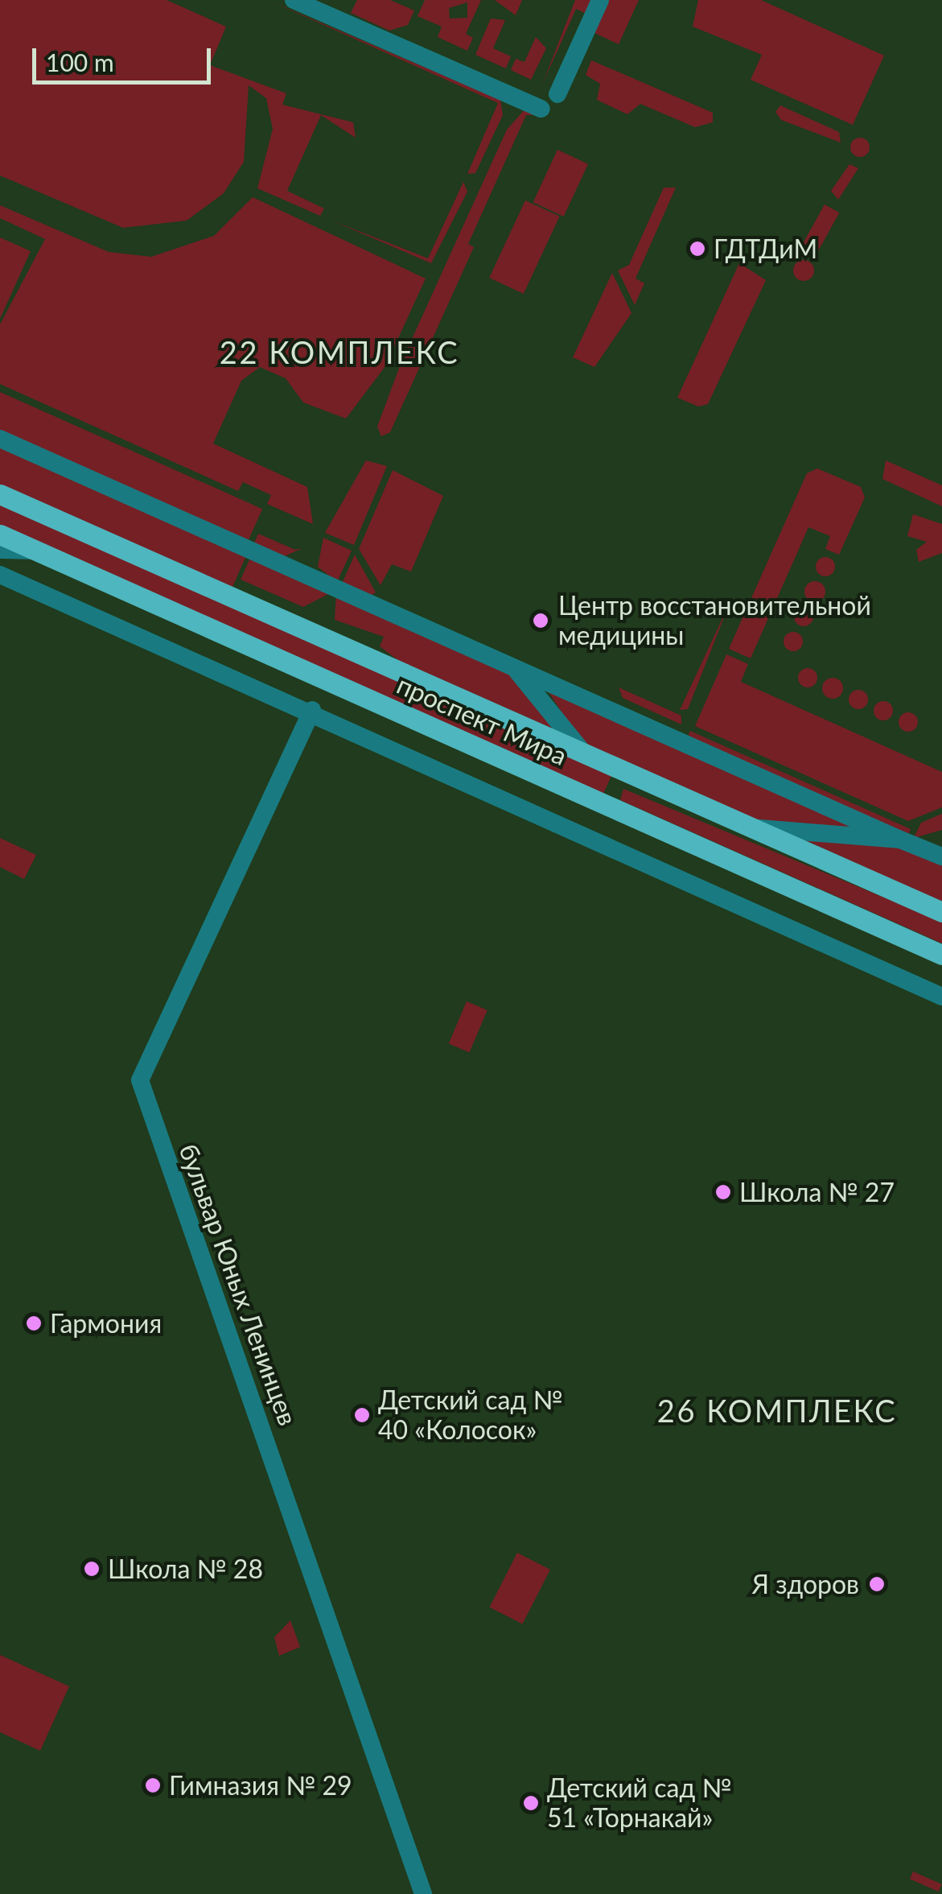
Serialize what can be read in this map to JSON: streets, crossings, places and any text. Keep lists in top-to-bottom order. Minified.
{"streets":{"main road":["проспект Мира"],"street":["бульвар Юных Ленинцев"]},"districts":["22 КОМПЛЕКС","26 КОМПЛЕКС"],"places":["ГДТДиМ","Центр восстановительной медицины","Школа № 27","Гармония","Детский сад № 40 «Колосок»","Школа № 28","Я здоров","Гимназия № 29","Детский сад № 51 «Торнакай»"],"scale_bar":"100 m"}
